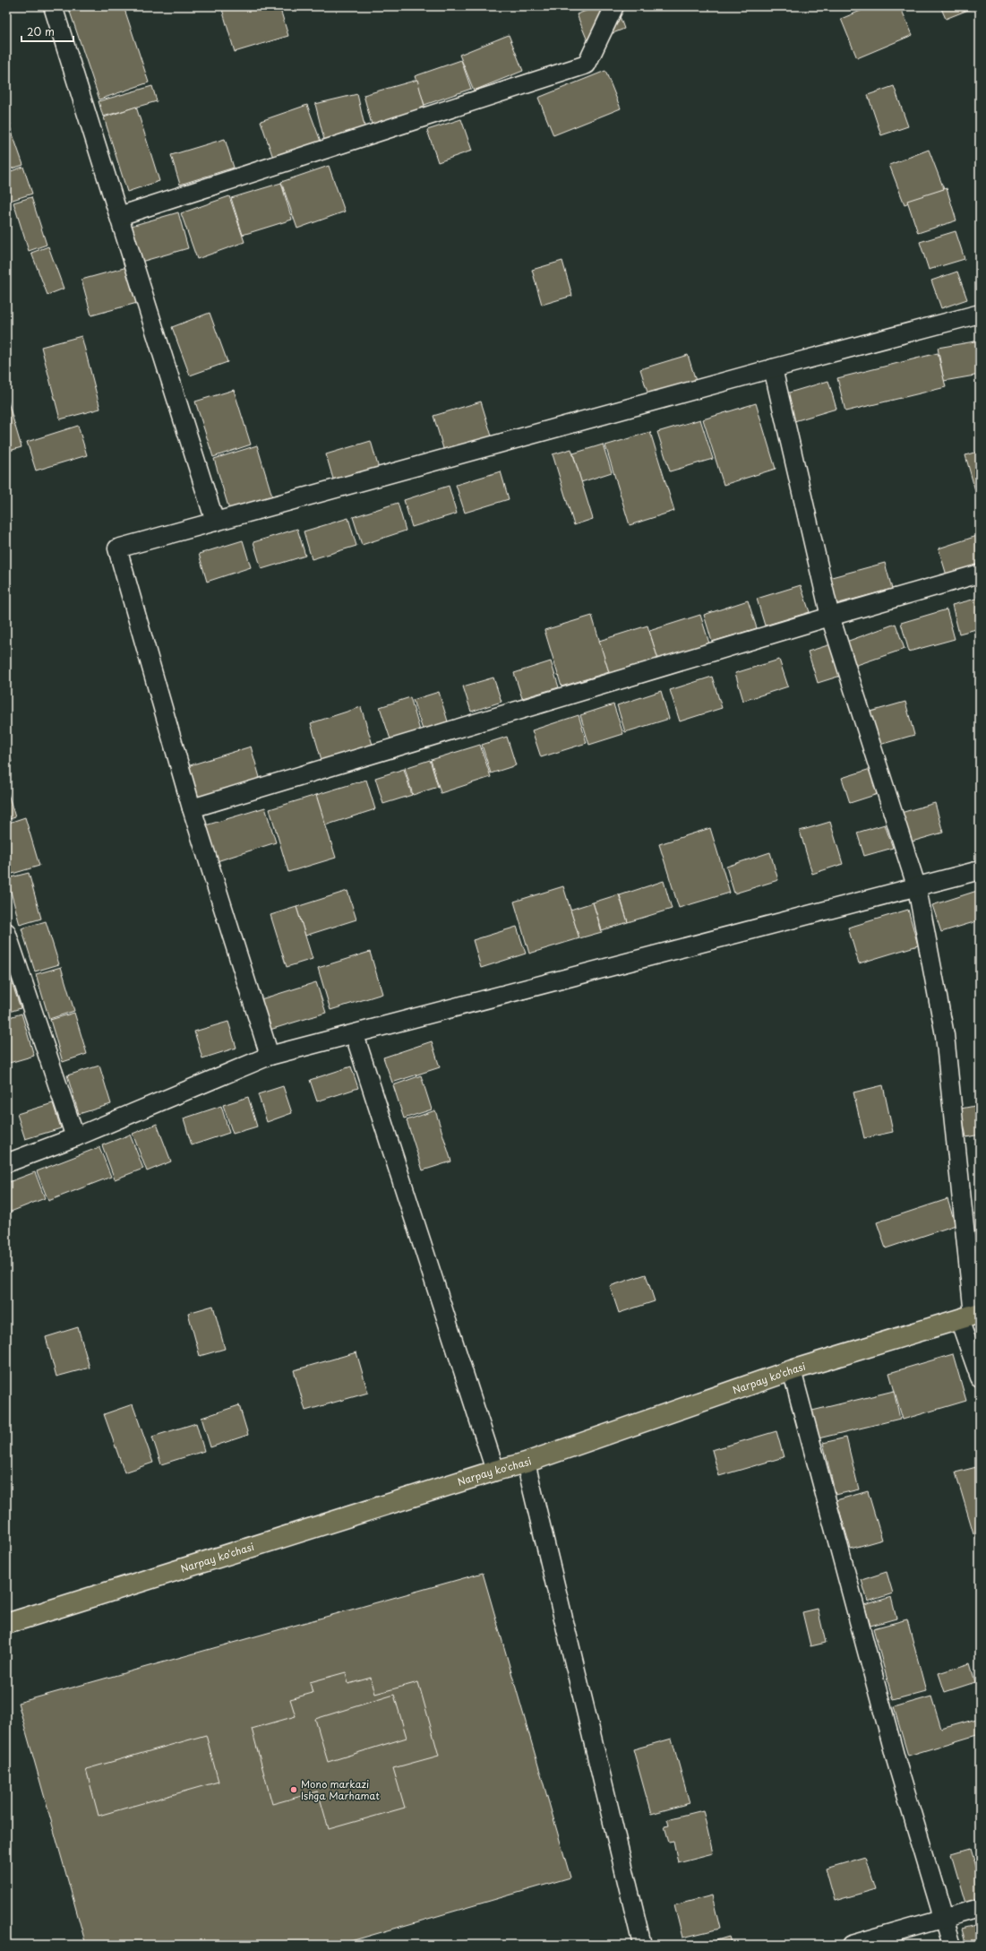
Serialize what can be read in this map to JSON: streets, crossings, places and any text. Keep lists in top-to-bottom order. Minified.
{"streets":{"main road":["Narpay ko'chasi"]},"places":["Mono markazi Ishga Marhamat"],"scale_bar":"20 m"}
